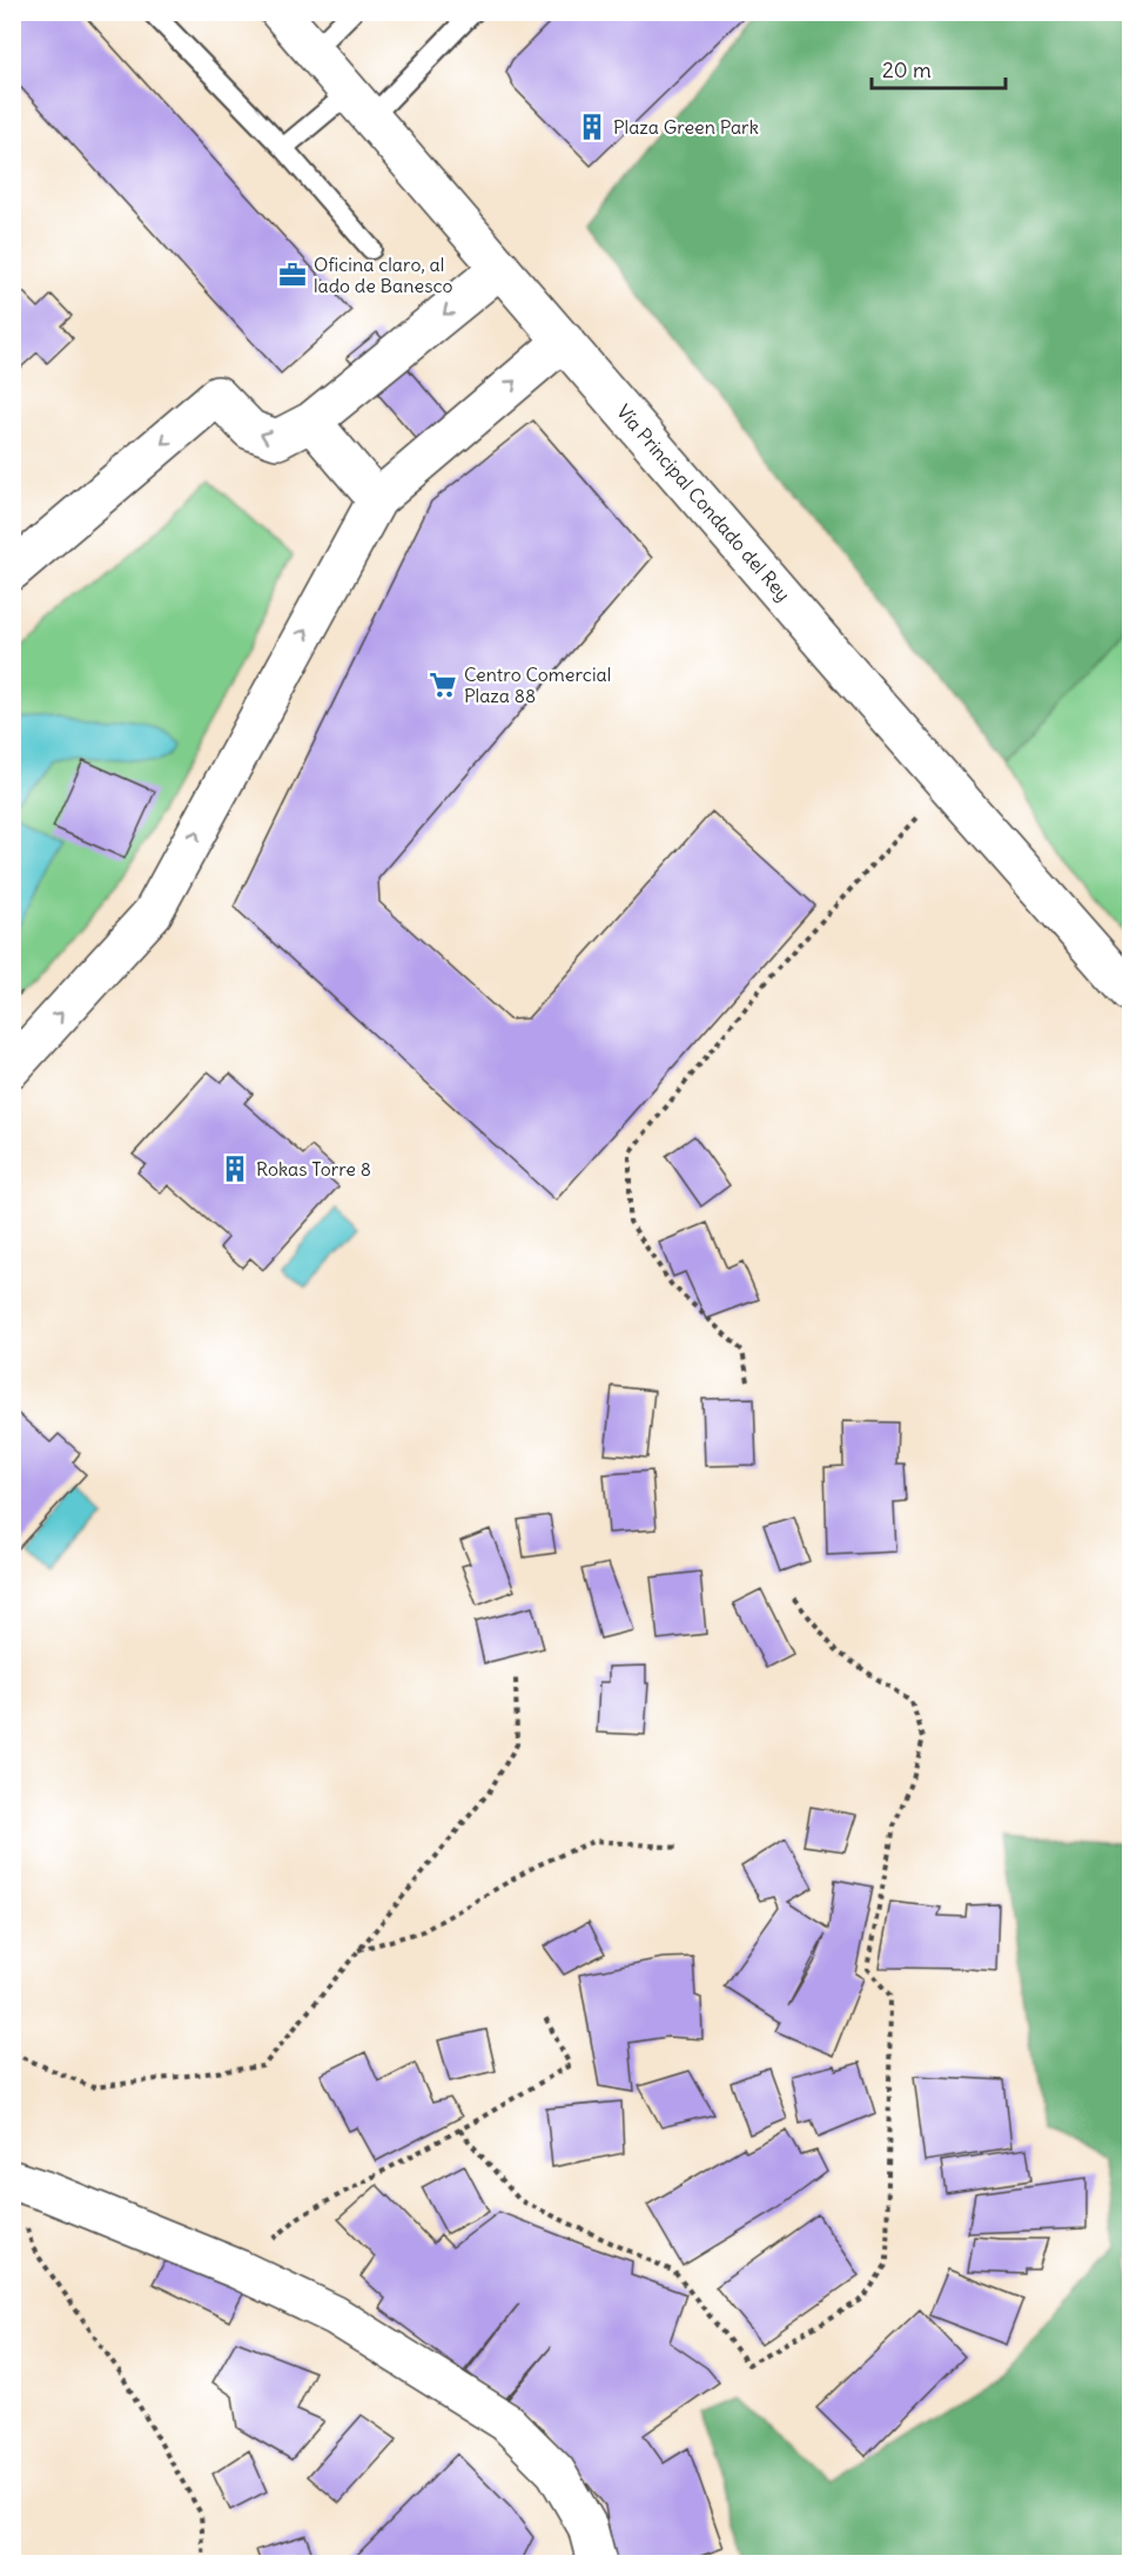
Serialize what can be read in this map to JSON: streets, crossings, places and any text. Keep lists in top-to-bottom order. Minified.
{"streets":{"street":["Vía Principal Condado del Rey"]},"places":{"building":["Plaza Green Park","Rokas Torre 8"],"office":["Oficina claro, al lado de Banesco"],"supermarket":["Centro Comercial Plaza 88"]},"scale_bar":"20 m"}
